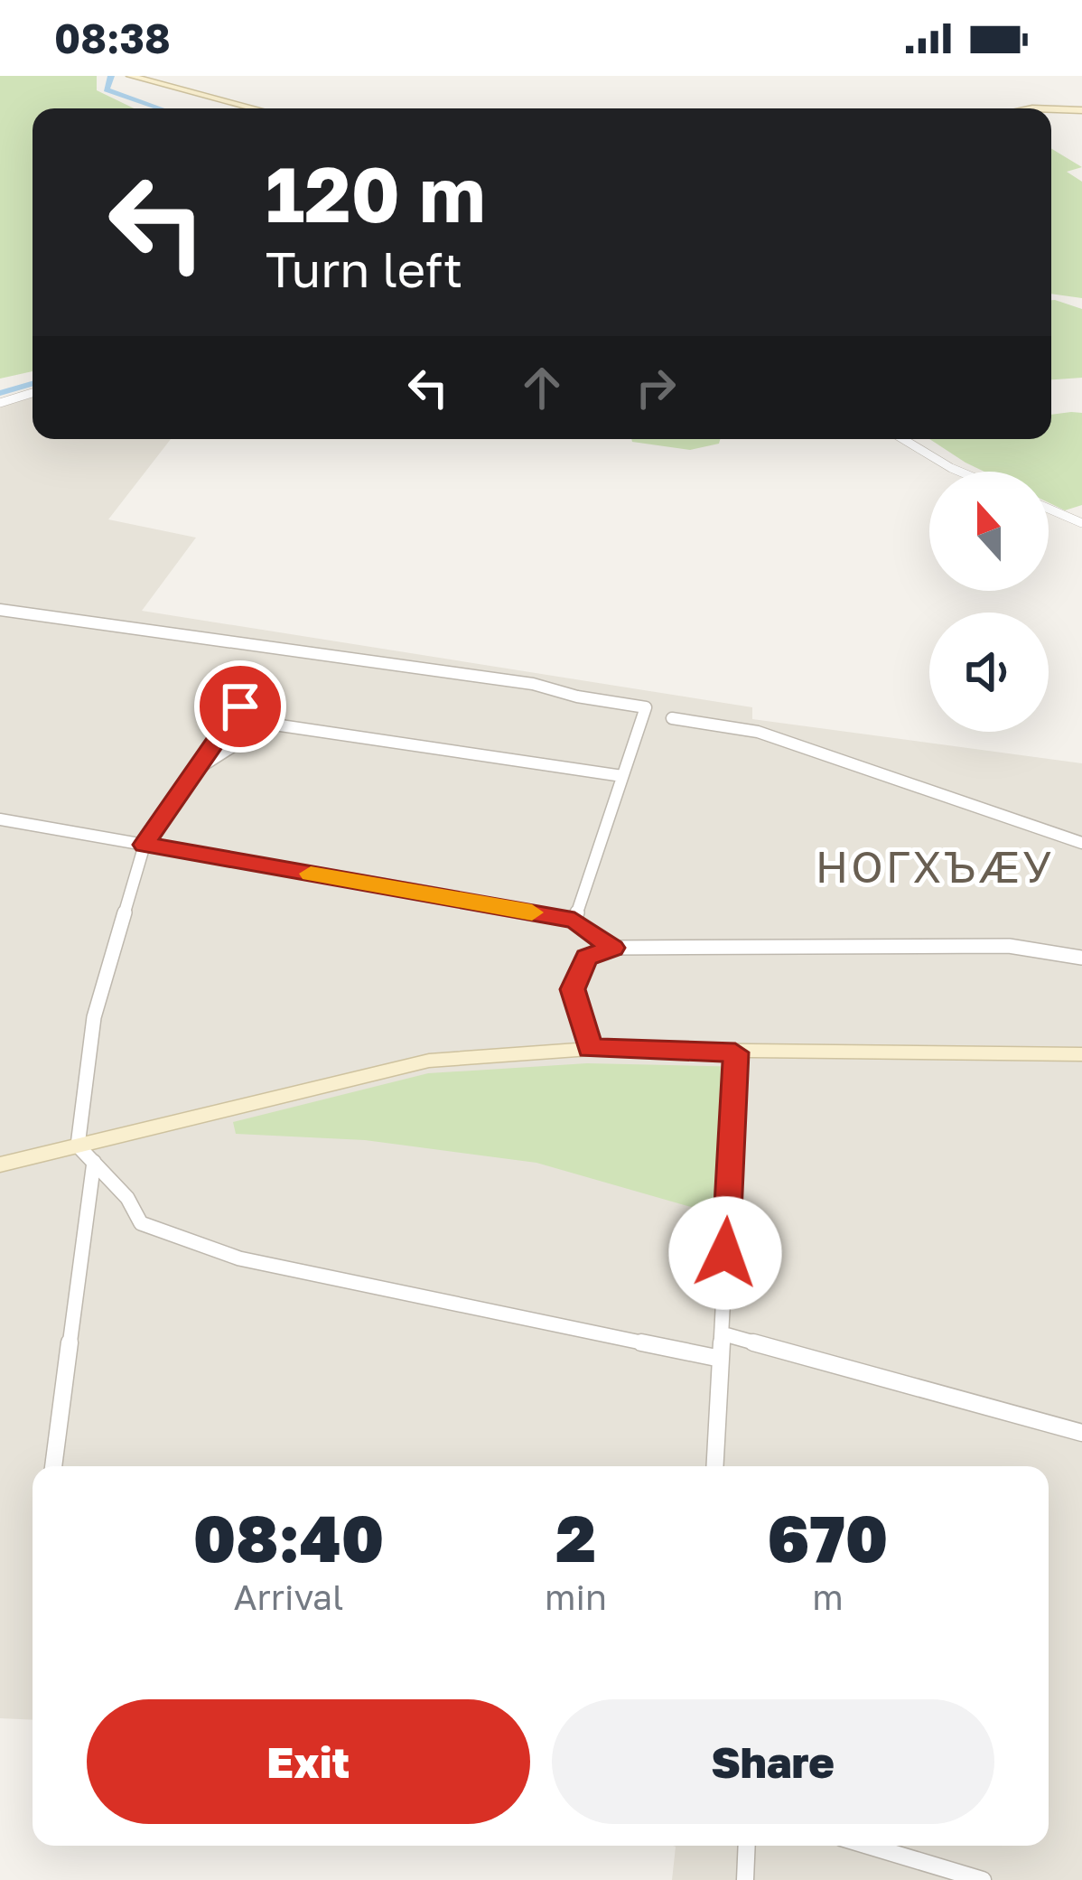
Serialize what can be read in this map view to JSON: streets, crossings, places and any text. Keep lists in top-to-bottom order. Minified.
{"districts":["НОГХЪÆУ"],"north":"top","page":{"status":"08:38","turn":["120 m","Turn left"],"eta":["08:40","Arrival","2","min","670","m"],"buttons":["Exit","Share"]}}
